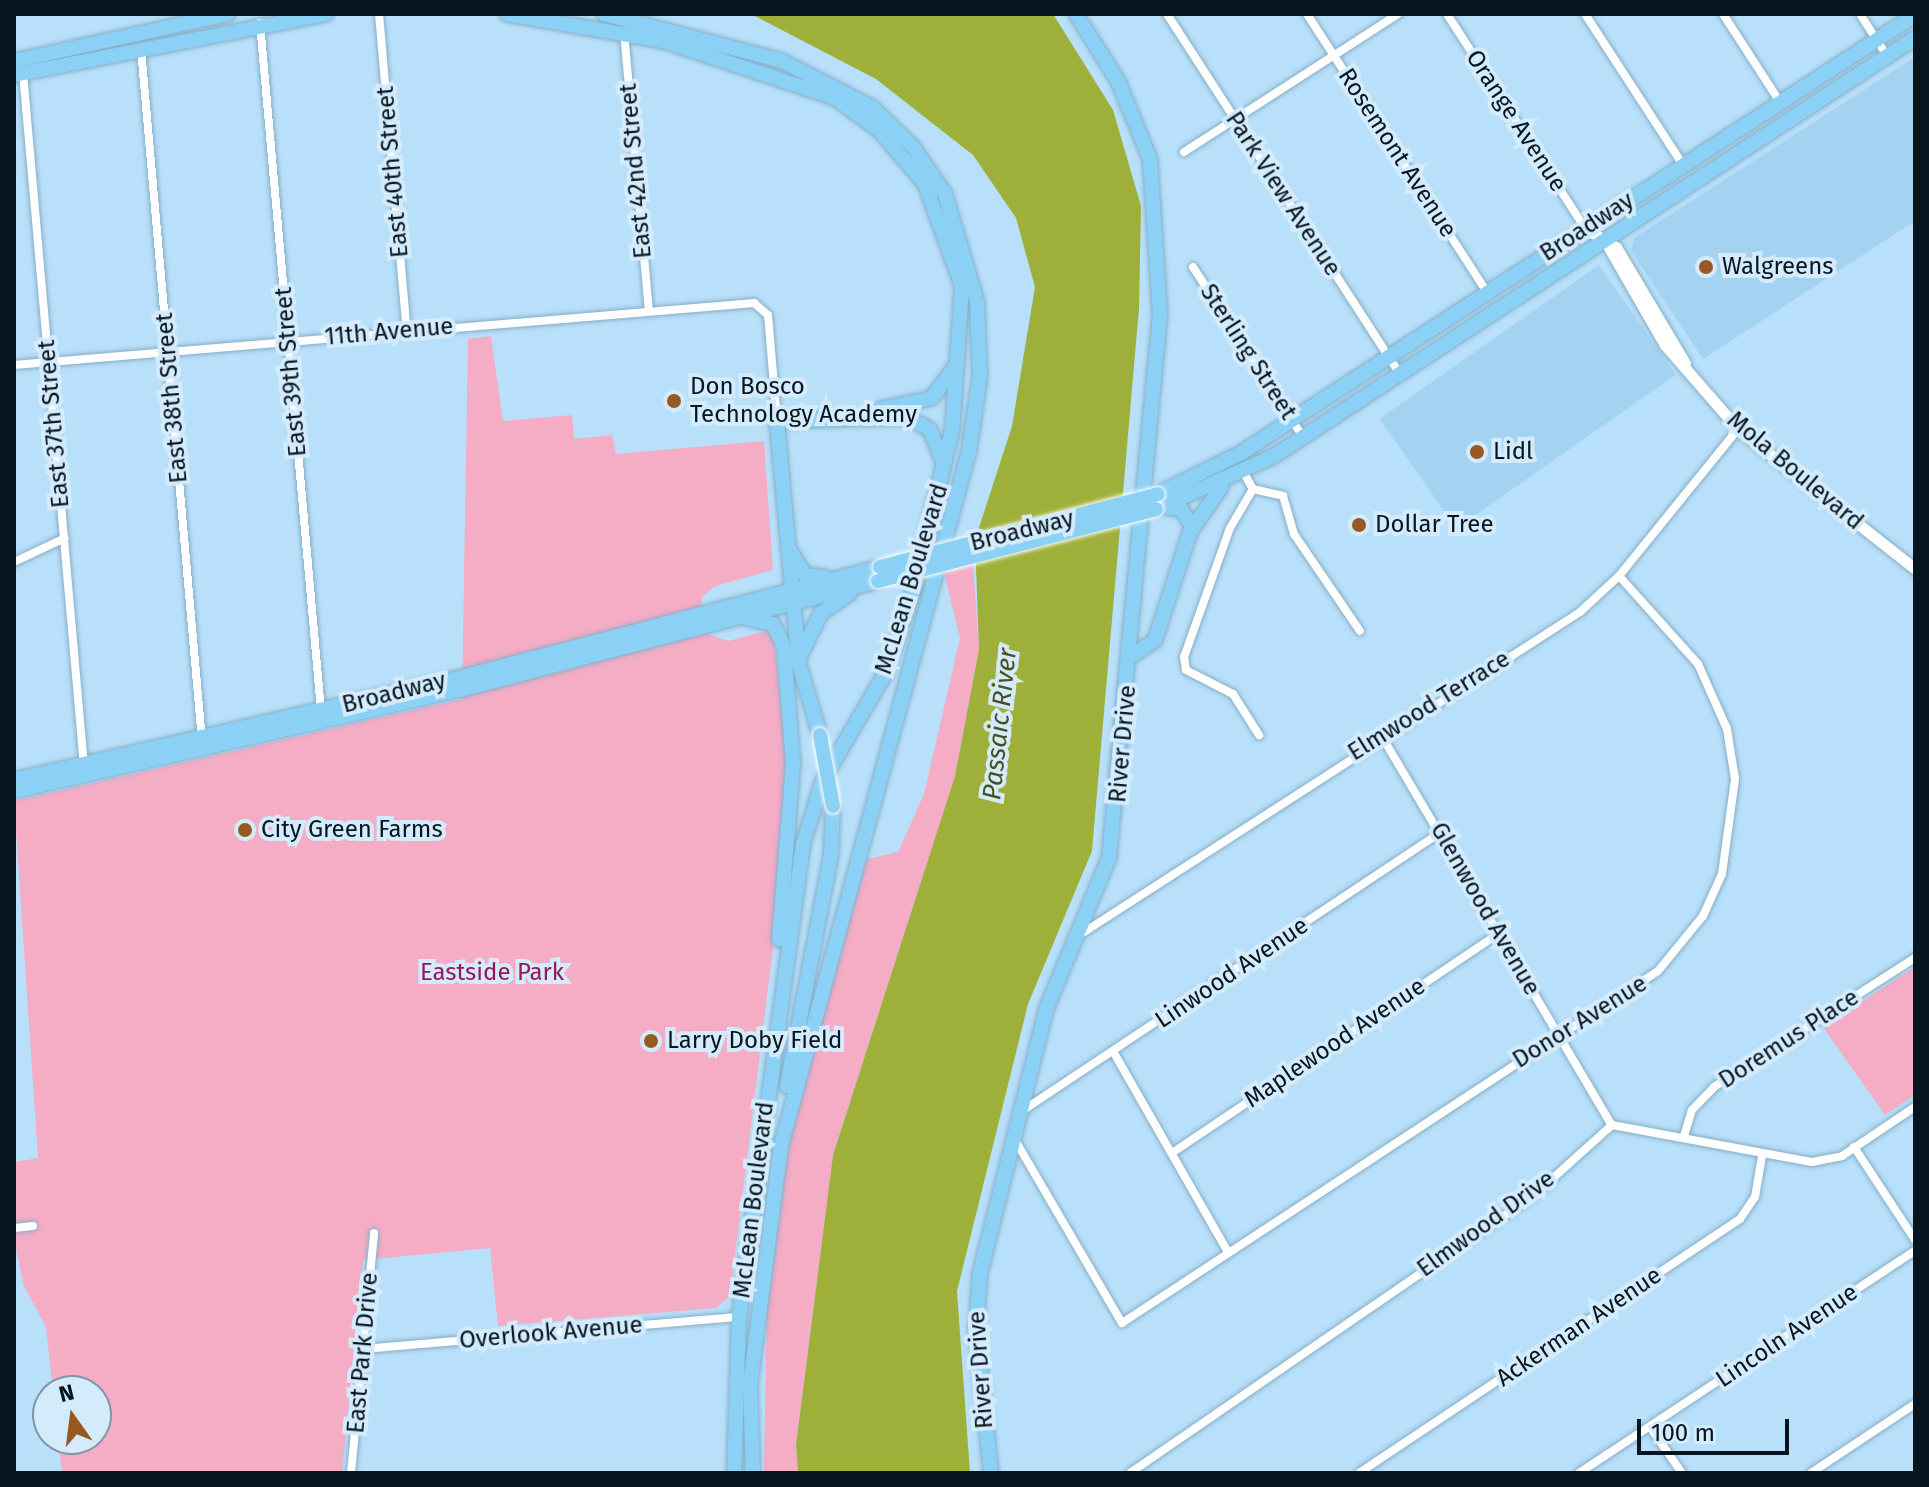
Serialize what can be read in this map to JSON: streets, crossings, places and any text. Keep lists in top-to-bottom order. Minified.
{"streets":{"main road":["Broadway","McLean Boulevard","River Drive"],"street":["Orange Avenue","Rosemont Avenue","East 42nd Street","East 40th Street","Park View Avenue","11th Avenue","Sterling Street","East 39th Street","East 38th Street","East 37th Street","Mola Boulevard","Elmwood Terrace","Glenwood Avenue","Linwood Avenue","Donor Avenue","Doremus Place","Maplewood Avenue","Elmwood Drive","Ackerman Avenue","Overlook Avenue","Lincoln Avenue","East Park Drive"]},"crossings":[["Orange Avenue","Broadway"],["Rosemont Avenue","Broadway"],["East 42nd Street","11th Avenue"],["East 42nd Street","McLean Boulevard"],["East 40th Street","11th Avenue"],["Park View Avenue","Broadway"],["Broadway","Sterling Street"],["Broadway","East 39th Street"],["Broadway","East 38th Street"],["Broadway","East 37th Street"],["Broadway","Mola Boulevard"],["11th Avenue","East 39th Street"],["11th Avenue","East 38th Street"],["11th Avenue","East 37th Street"],["Mola Boulevard","Elmwood Terrace"],["McLean Boulevard","Overlook Avenue"],["Elmwood Terrace","River Drive"],["Elmwood Terrace","Glenwood Avenue"],["Elmwood Terrace","Donor Avenue"],["River Drive","Linwood Avenue"],["River Drive","Donor Avenue"],["Glenwood Avenue","Linwood Avenue"],["Glenwood Avenue","Donor Avenue"],["Glenwood Avenue","Maplewood Avenue"],["Glenwood Avenue","Elmwood Drive"],["Overlook Avenue","East Park Drive"]],"water":["Passaic River"],"parks":["Eastside Park"],"places":["Walgreens","Don Bosco Technology Academy","Lidl","Dollar Tree","City Green Farms","Larry Doby Field"],"scale_bar":"100 m","north":"top"}
